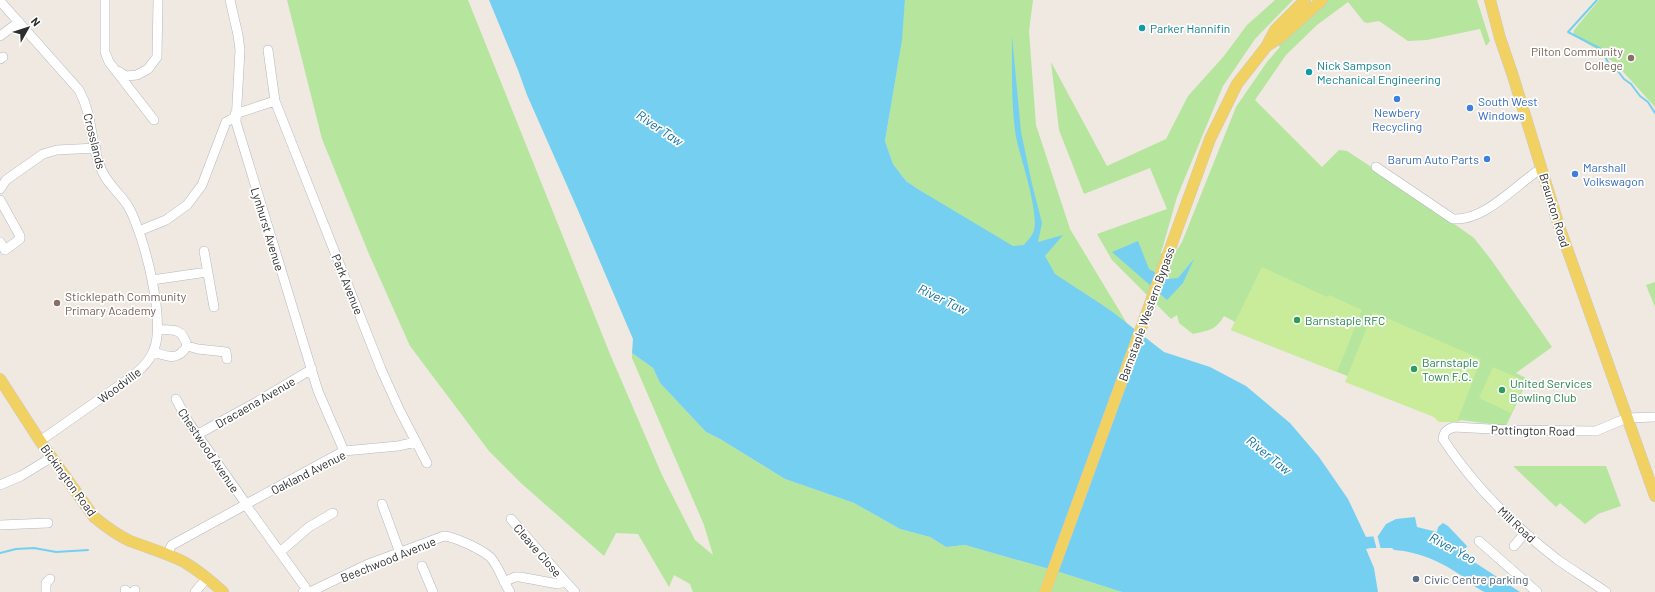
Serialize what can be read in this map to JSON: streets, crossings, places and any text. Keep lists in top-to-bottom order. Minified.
{"streets":{"main road":["Braunton Road","Barnstaple Western Bypass","Bickington Road"],"street":["Crosslands","Lynhurst Avenue","Park Avenue","Woodville","Dracaena Avenue","Pottington Road","Chestwood Avenue","Oakland Avenue","Mill Road","Cleave Close","Beechwood Avenue"]},"crossings":[["Crosslands","Woodville"],["Braunton Road","Pottington Road"],["Lynhurst Avenue","Dracaena Avenue"],["Lynhurst Avenue","Oakland Avenue"],["Park Avenue","Oakland Avenue"],["Woodville","Bickington Road"],["Dracaena Avenue","Chestwood Avenue"],["Pottington Road","Mill Road"],["Chestwood Avenue","Oakland Avenue"],["Chestwood Avenue","Beechwood Avenue"],["Oakland Avenue","Bickington Road"]],"water":["River Taw","River Yeo"],"places":["Parker Hannifin","Pilton Community College","Nick Sampson Mechanical Engineering","Newbery Recycling","South West Windows","Barum Auto Parts","Marshall Volkswagon","Sticklepath Community Primary Academy","Barnstaple RFC","Barnstaple Town F.C.","United Services Bowling Club","Civic Centre parking"],"north":"top right"}
